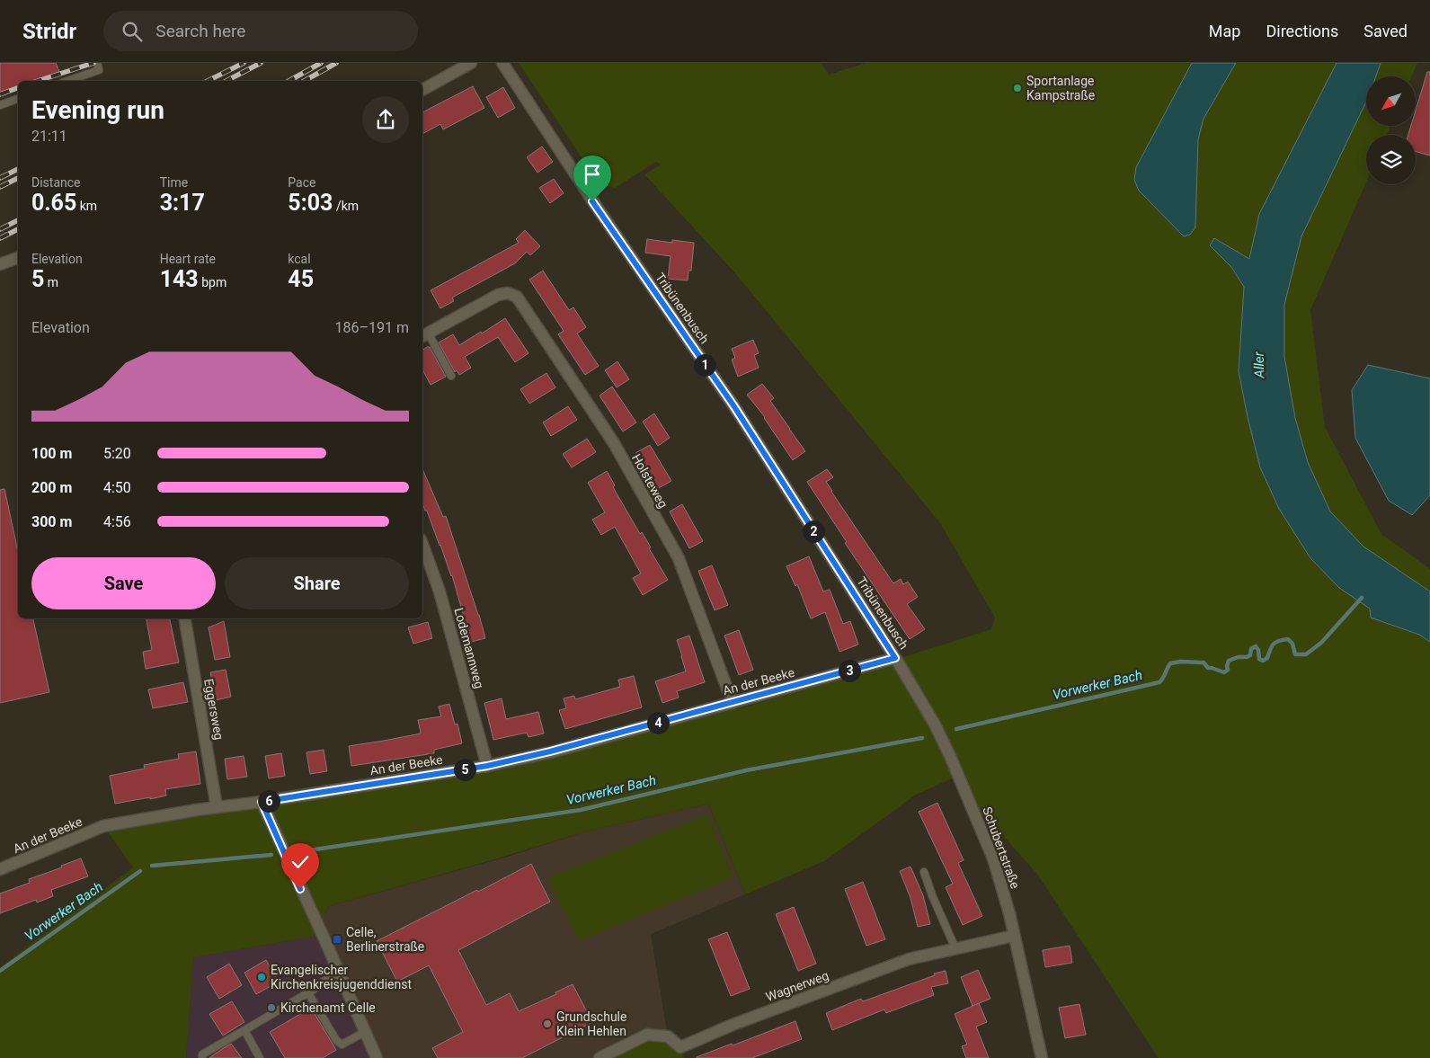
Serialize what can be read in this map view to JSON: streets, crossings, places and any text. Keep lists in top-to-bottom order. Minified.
{"streets":{"street":["Tribünenbusch","Holsteweg","Lodemannweg","An der Beeke","Eggersweg","Schubertstraße","Wagnerweg"]},"crossings":[["Tribünenbusch","An der Beeke"],["Tribünenbusch","Schubertstraße"],["Holsteweg","An der Beeke"],["Lodemannweg","An der Beeke"],["An der Beeke","Eggersweg"],["An der Beeke","Schubertstraße"],["Schubertstraße","Wagnerweg"]],"water":["Aller","Vorwerker Bach"],"places":{"other":["Sportanlage Kampstraße","Evangelischer Kirchenkreisjugenddienst","Kirchenamt Celle","Grundschule Klein Hehlen"],"transit":["Celle, Berlinerstraße"]},"north":"bottom left","page":{"header":"Stridr","search":"Search here","nav":["Map","Directions","Saved"],"heading":["Evening run","21:11"],"stats":[["Distance","0.65 km"],["Time","3:17"],["Pace","5:03 /km"],["Elevation","5 m"],["Heart rate","143 bpm"],["kcal","45"]],"chart":["Elevation","186–191 m"],"pins":["1","2","3","4","5","6"],"list":[{"name":"100 m","note":"5:20"},{"name":"200 m","note":"4:50"},{"name":"300 m","note":"4:56"}],"buttons":["Save","Share"]}}
